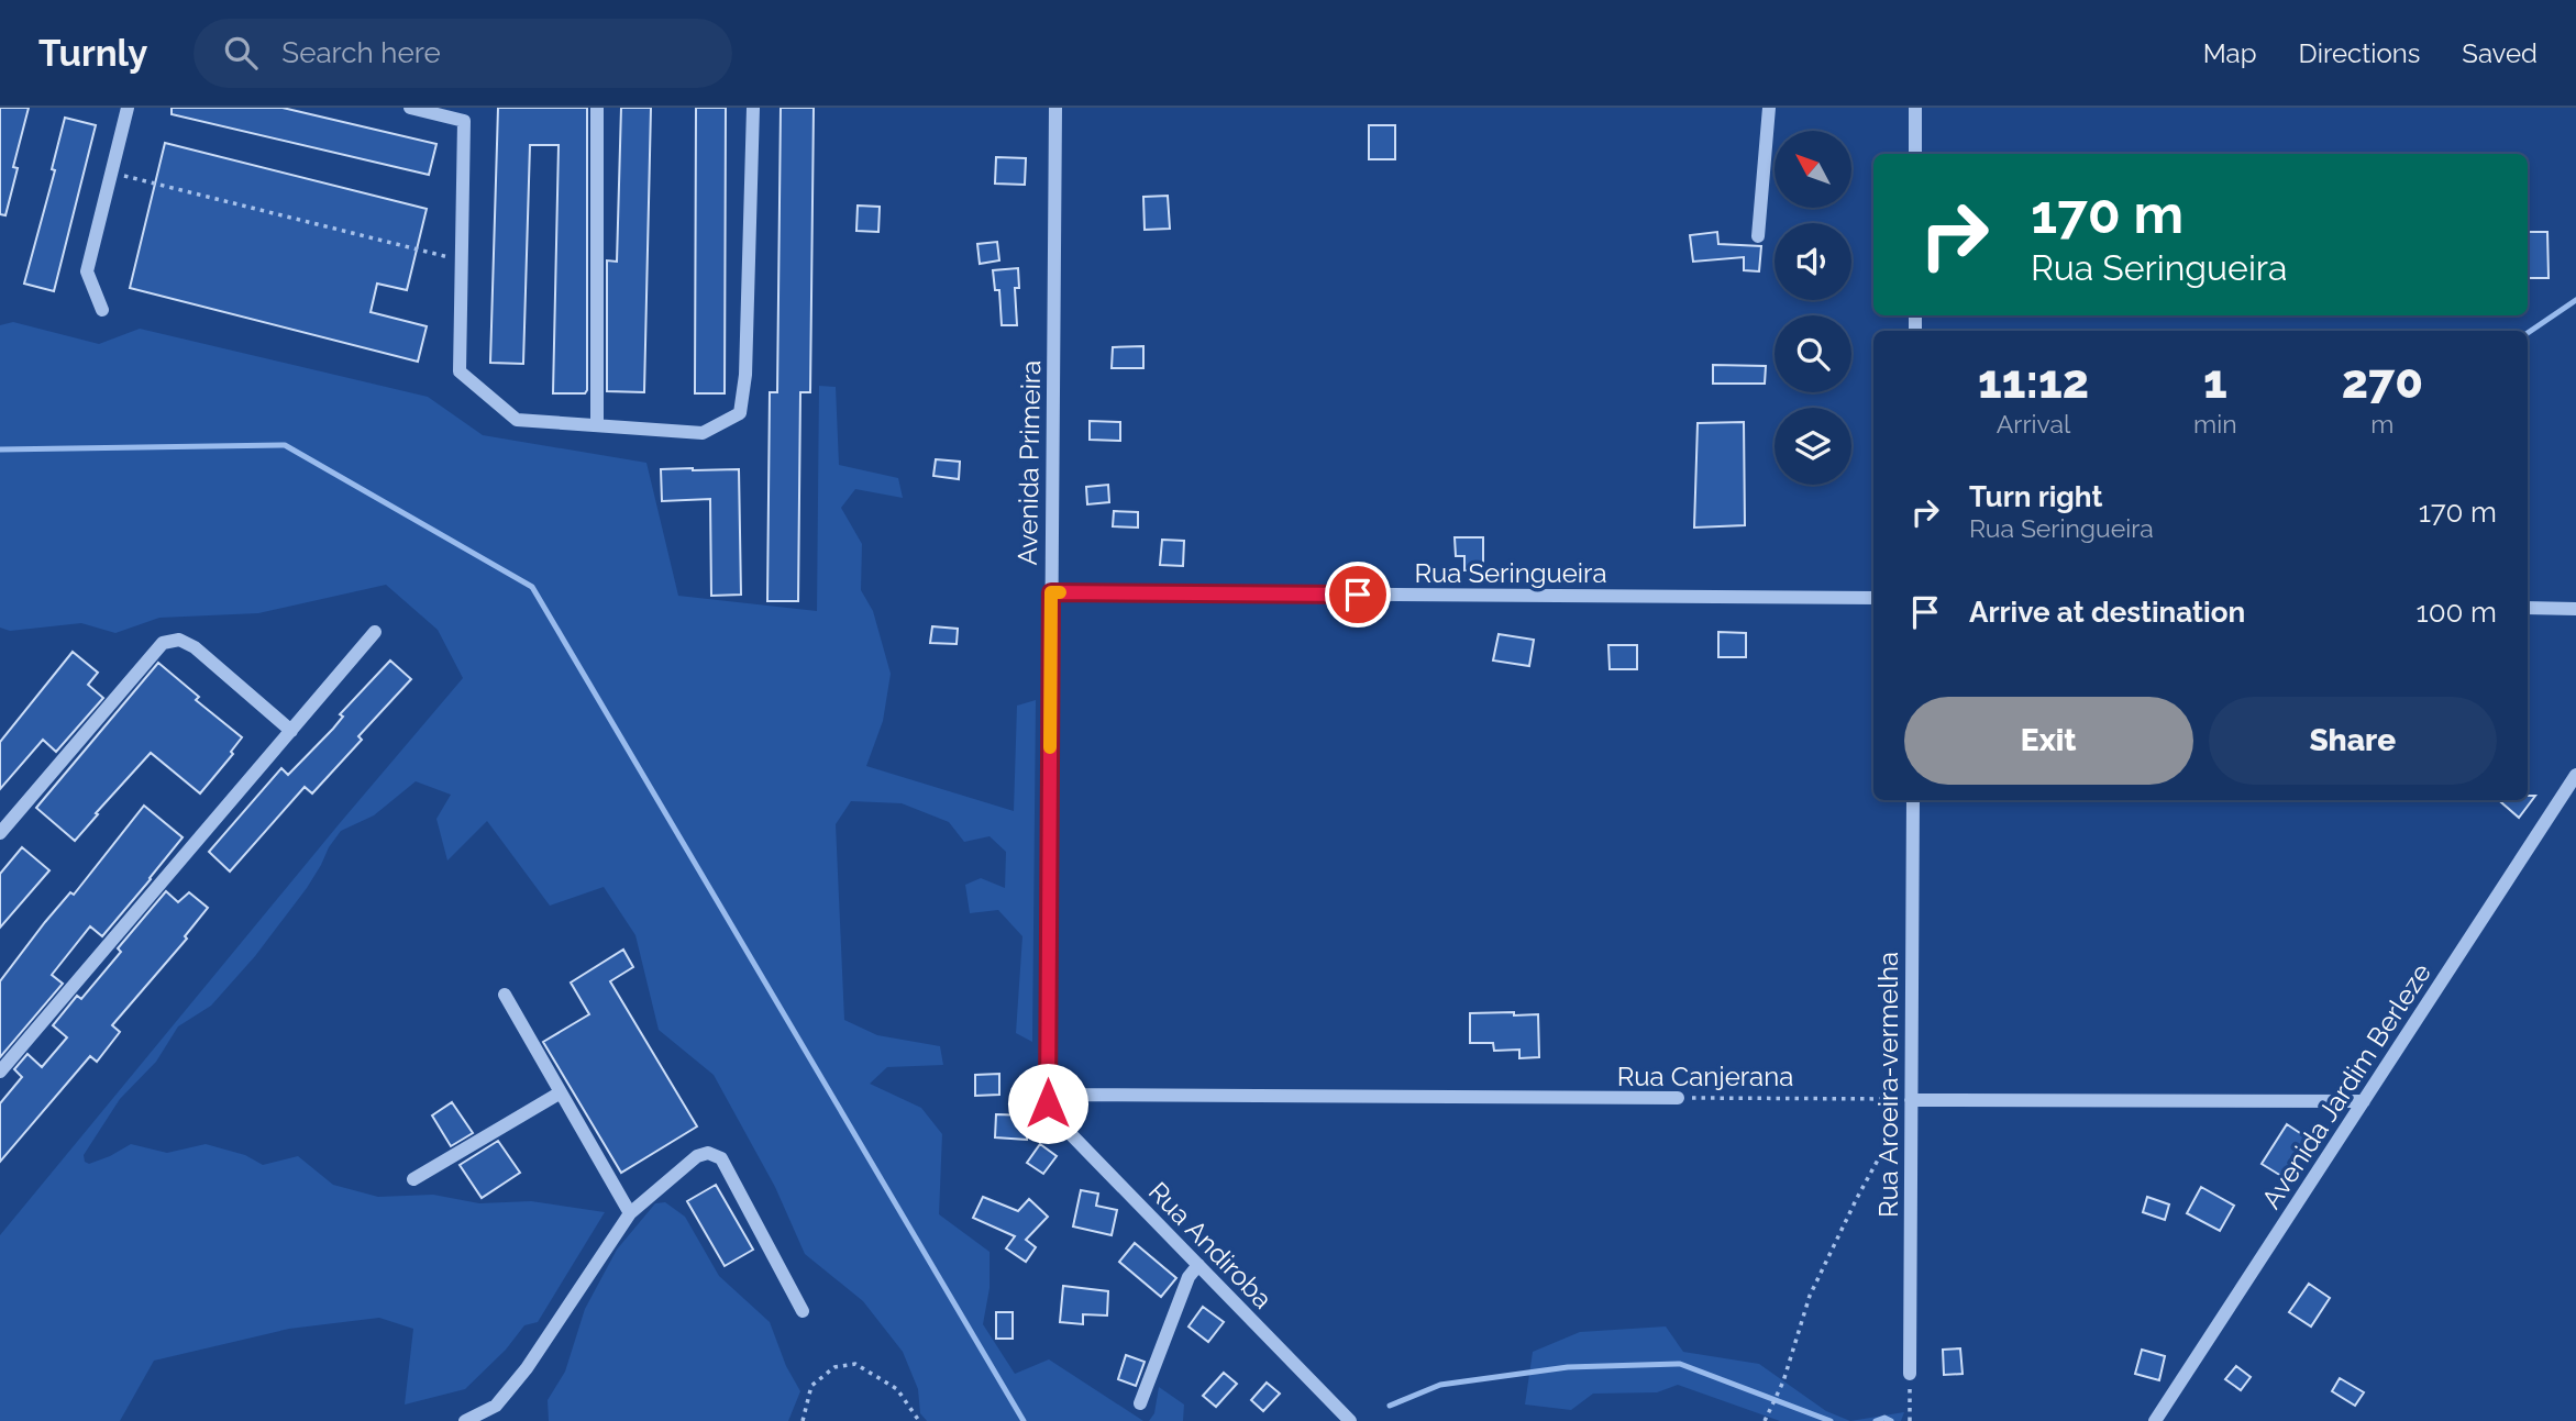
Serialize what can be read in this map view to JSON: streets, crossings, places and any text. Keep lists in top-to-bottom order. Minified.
{"streets":{"street":["Avenida Primeira","Rua Seringueira","Rua Canjerana","Rua Aroeira-vermelha","Avenida Jardim Berleze","Rua Andiroba"]},"crossings":[["Avenida Primeira","Rua Seringueira"],["Avenida Primeira","Rua Canjerana"],["Avenida Primeira","Rua Andiroba"],["Rua Canjerana","Rua Aroeira-vermelha"],["Rua Canjerana","Rua Andiroba"]],"north":"top left","page":{"header":"Turnly","search":"Search here","nav":["Map","Directions","Saved"],"turn":["170 m","Rua Seringueira"],"eta":["11:12","Arrival","1","min","270","m"],"list":[{"name":"Turn right","note":"Rua Seringueira","value":"170 m"},{"name":"Arrive at destination","value":"100 m"}],"buttons":["Exit","Share"]}}
